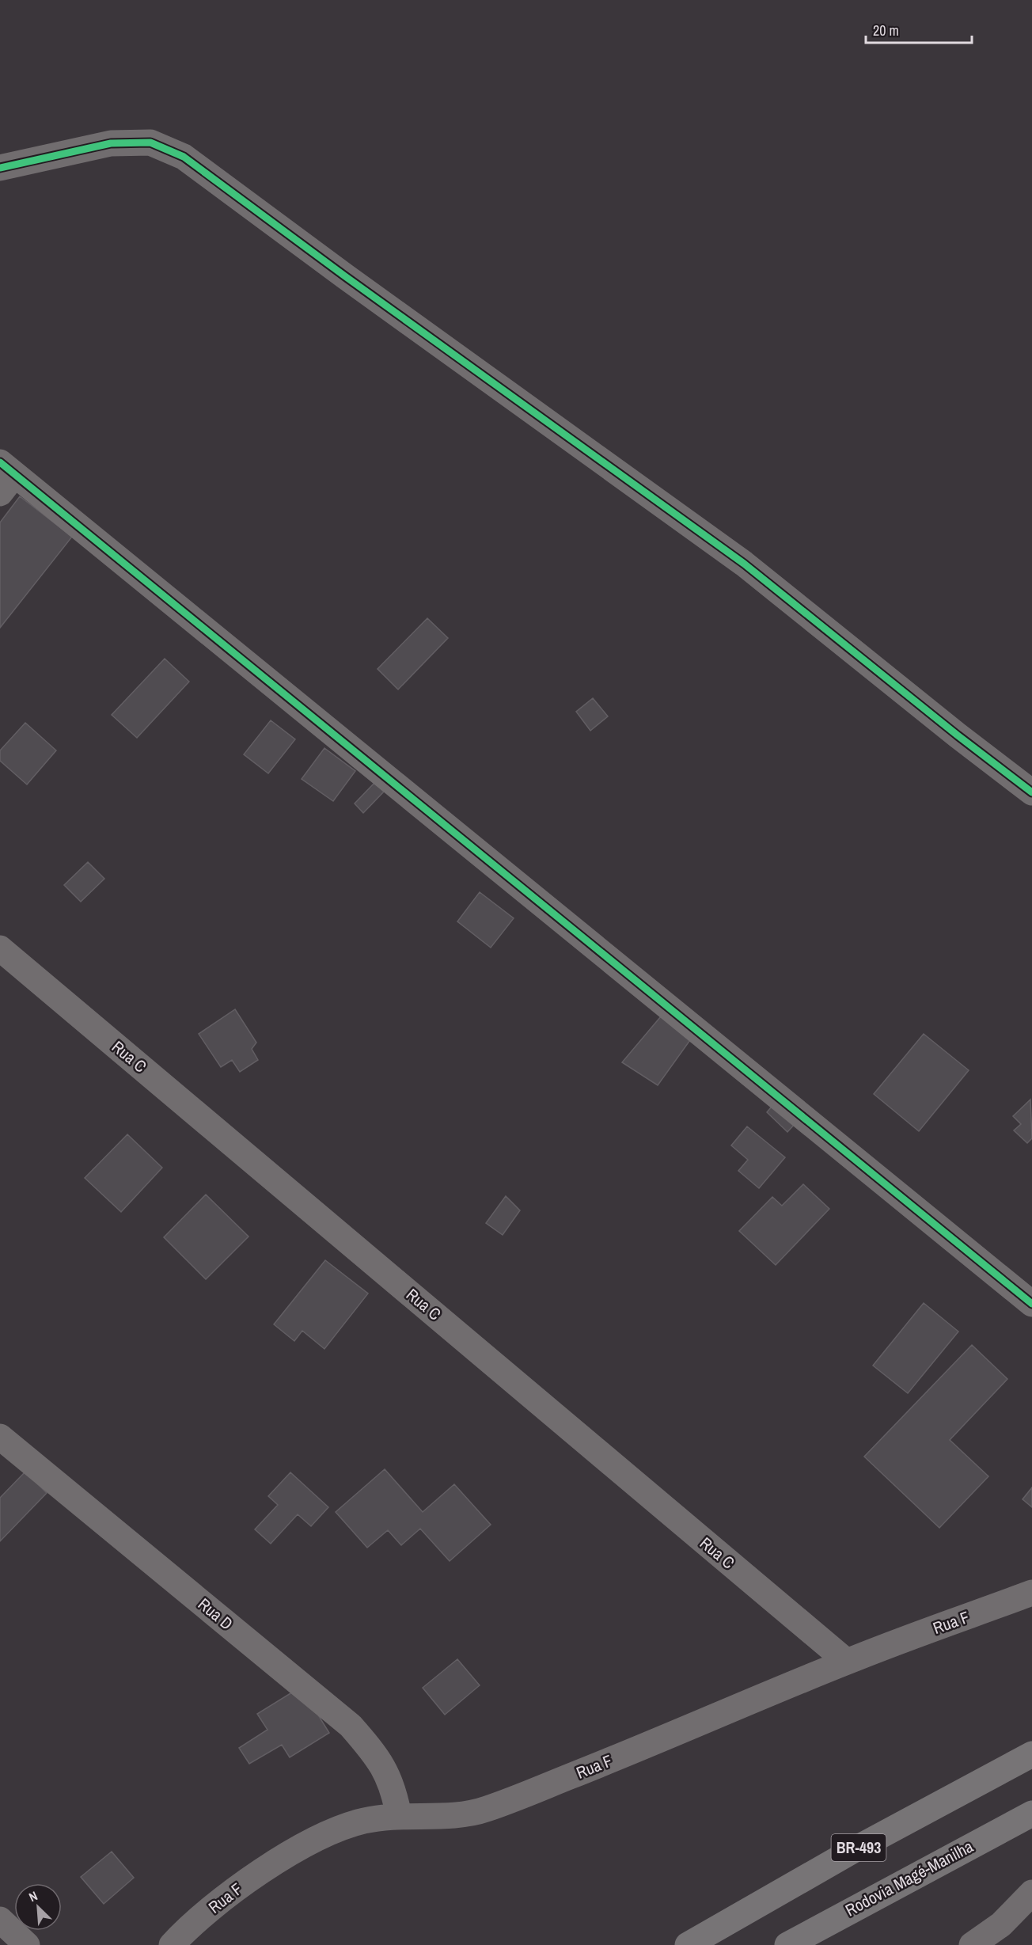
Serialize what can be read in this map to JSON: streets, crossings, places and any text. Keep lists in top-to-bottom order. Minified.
{"streets":{"highway":["BR-493","Rodovia Magé-Manilha"],"street":["Rua C","Rua D","Rua F"]},"crossings":[["Rua C","Rua F"],["Rua D","Rua F"]],"scale_bar":"20 m","north":"top left"}
